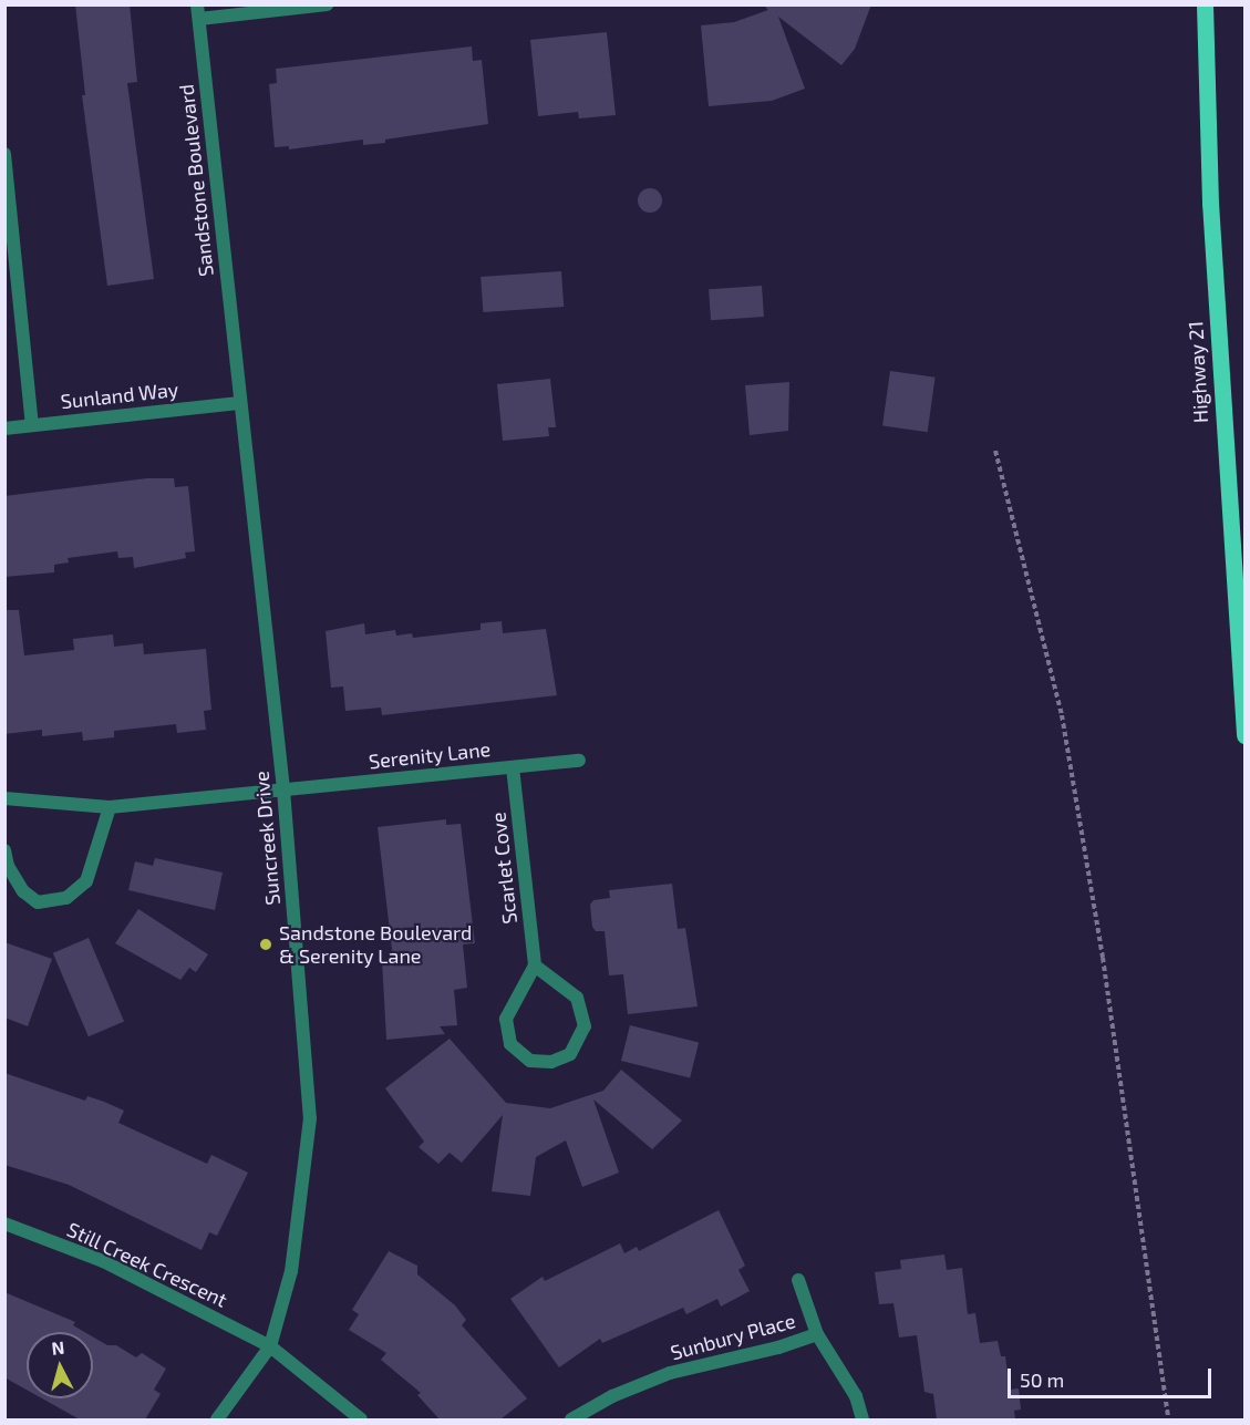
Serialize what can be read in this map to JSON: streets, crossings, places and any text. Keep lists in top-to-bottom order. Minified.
{"streets":{"main road":["Highway 21"],"street":["Sandstone Boulevard","Sunland Way","Serenity Lane","Suncreek Drive","Scarlet Cove","Still Creek Crescent","Sunbury Place"]},"crossings":[["Sandstone Boulevard","Suncreek Drive"],["Sunland Way","Suncreek Drive"],["Serenity Lane","Suncreek Drive"],["Serenity Lane","Scarlet Cove"],["Suncreek Drive","Still Creek Crescent"]],"places":["Sandstone Boulevard & Serenity Lane"],"scale_bar":"50 m","north":"top"}
